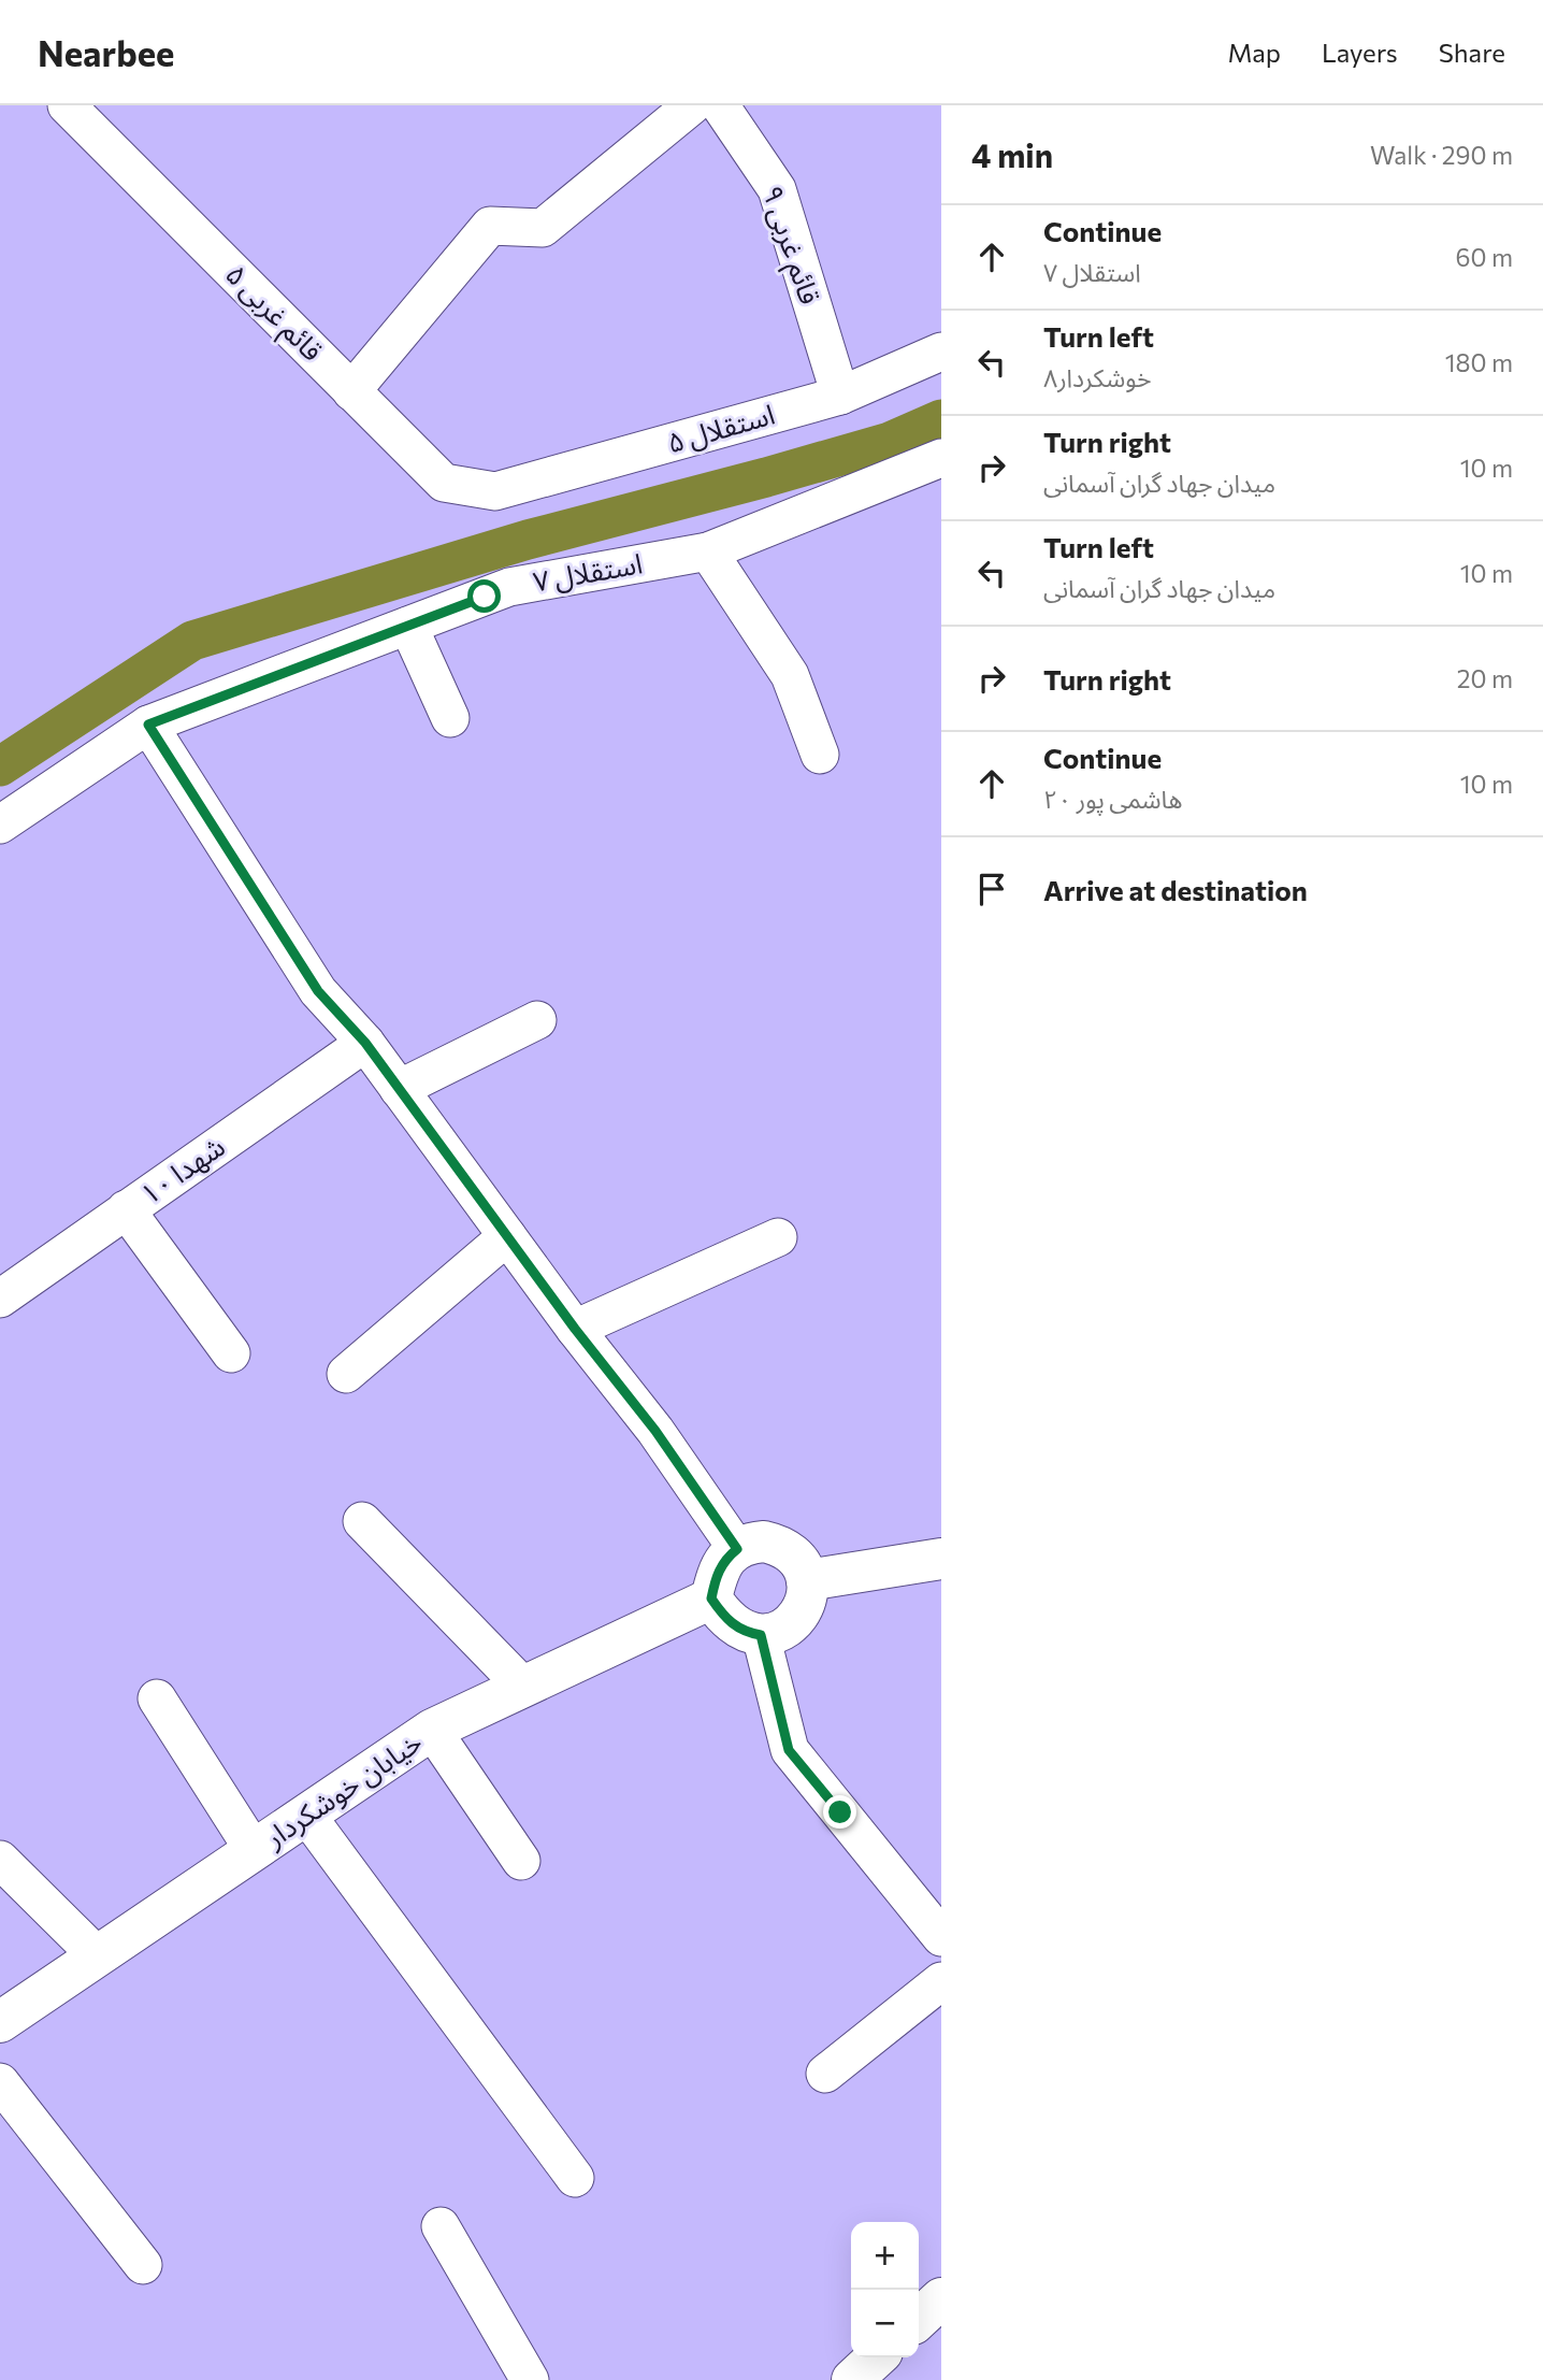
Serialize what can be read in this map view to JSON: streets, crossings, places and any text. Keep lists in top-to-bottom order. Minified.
{"streets":{"street":["قائم غربی ۹","قائم غربی ۵","استقلال ۵","استقلال ۷","شهدا ۱۰","خیابان خوشکردار"]},"crossings":[["قائم غربی ۹","استقلال ۵"],["قائم غربی ۵","استقلال ۵"]],"page":{"header":"Nearbee","nav":["Map","Layers","Share"],"heading":["4 min","Walk · 290 m"],"list":[["Continue","استقلال ۷","60 m"],["Turn left","خوشکردار۸","180 m"],["Turn right","میدان جهاد گران آسمانی","10 m"],["Turn left","میدان جهاد گران آسمانی","10 m"],["Turn right","20 m"],["Continue","هاشمی پور ۲۰","10 m"],"Arrive at destination"],"map_buttons":["+","−"]}}
